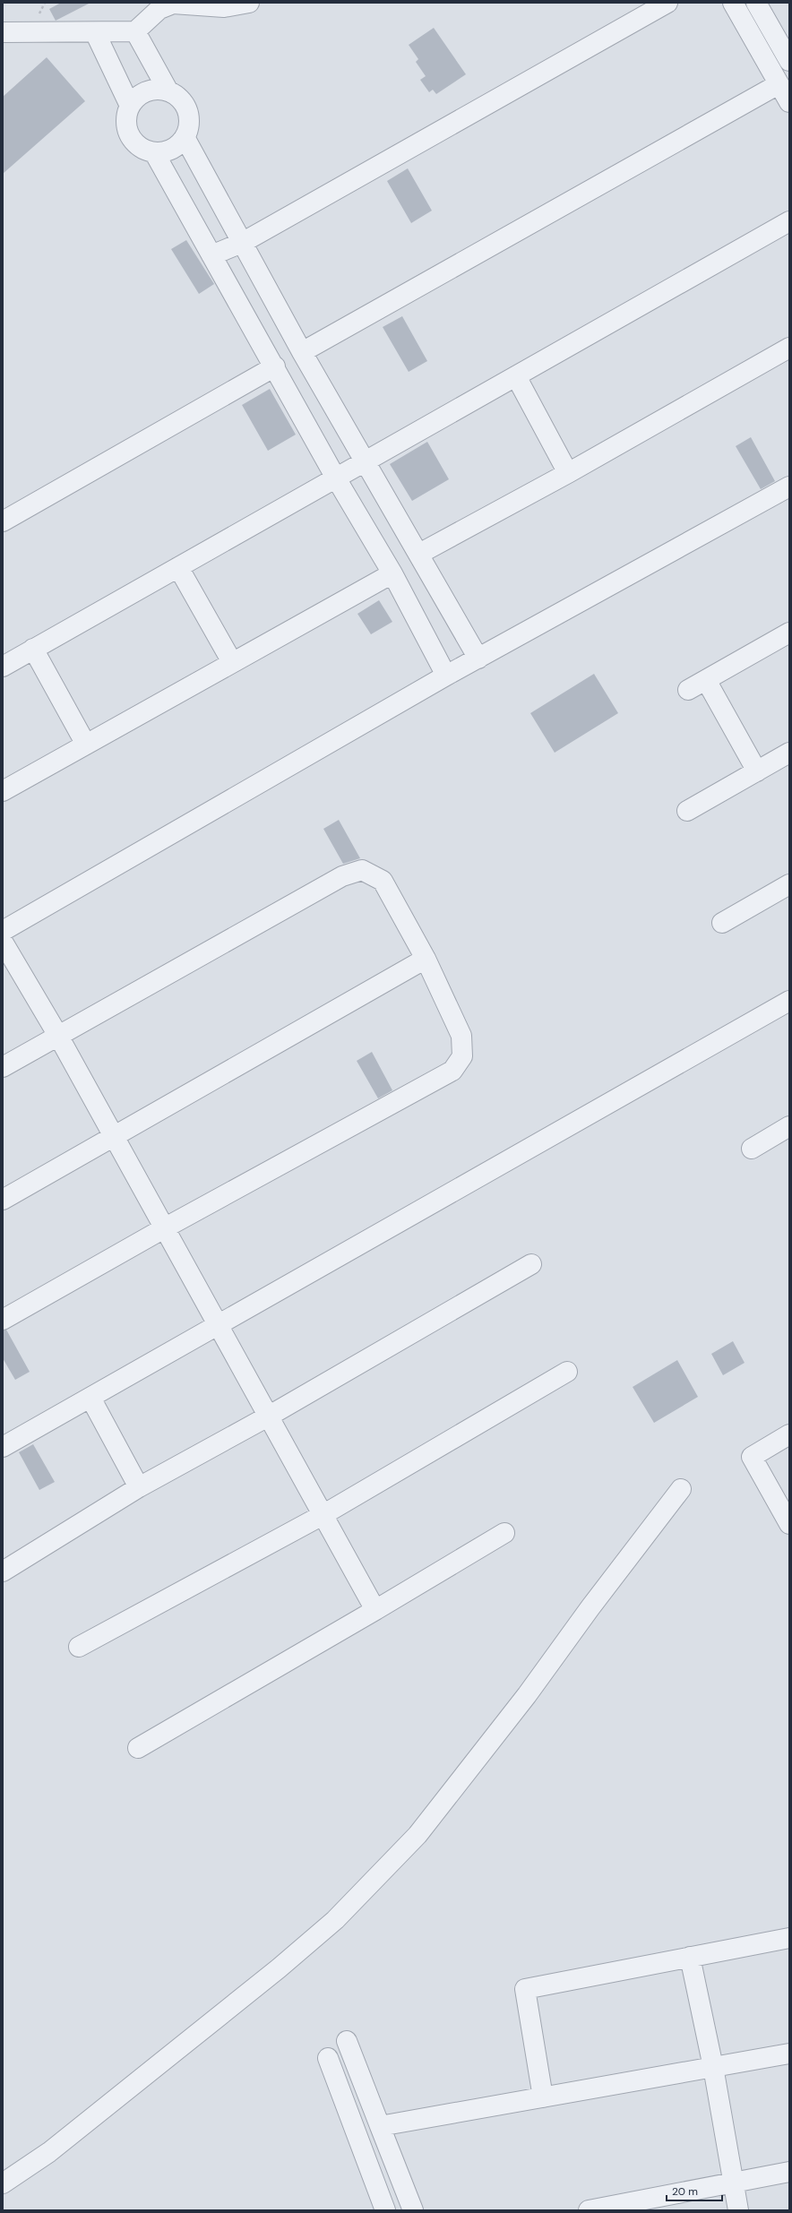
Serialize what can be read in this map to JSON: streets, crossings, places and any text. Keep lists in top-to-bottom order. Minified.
{"scale_bar":"20 m"}
